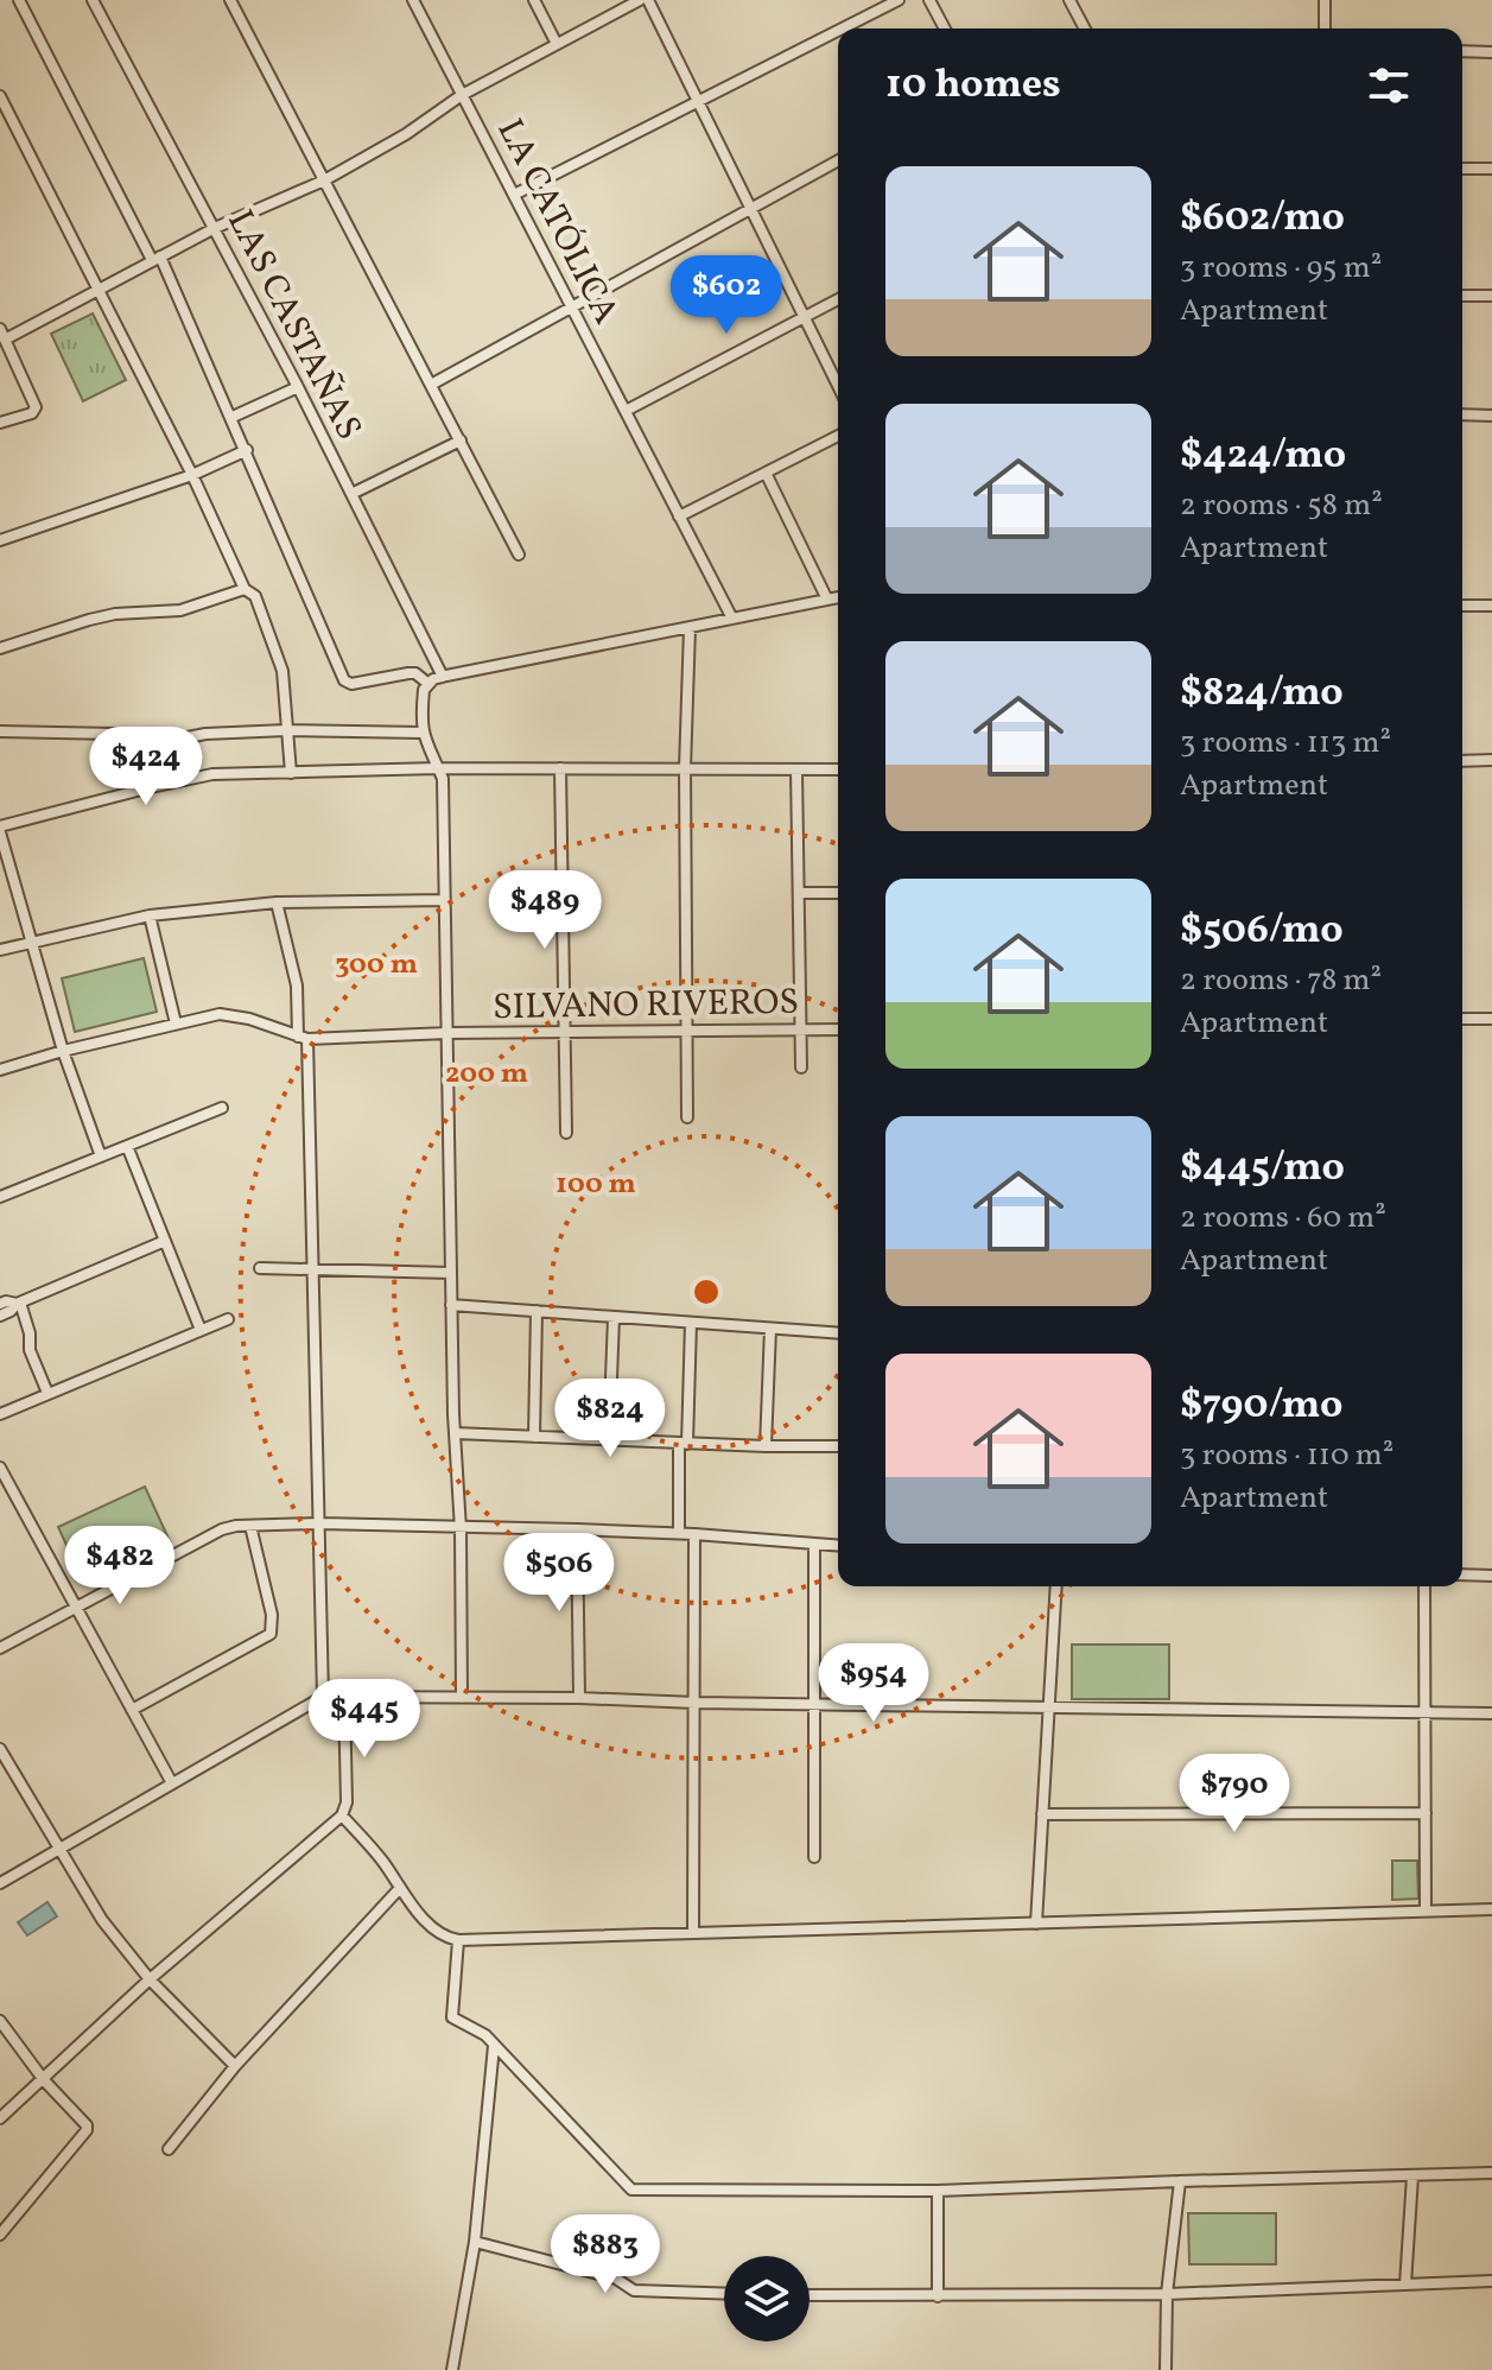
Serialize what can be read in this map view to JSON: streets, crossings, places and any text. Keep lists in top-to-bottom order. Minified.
{"streets":{"street":["LA CATÓLICA","LAS CASTAÑAS","SILVANO RIVEROS"]},"page":{"heading":"10 homes","list":[{"name":"$602/mo","note":"3 rooms · 95 m² · Apartment"},{"name":"$424/mo","note":"2 rooms · 58 m² · Apartment"},{"name":"$824/mo","note":"3 rooms · 113 m² · Apartment"},{"name":"$506/mo","note":"2 rooms · 78 m² · Apartment"},{"name":"$445/mo","note":"2 rooms · 60 m² · Apartment"},{"name":"$790/mo","note":"3 rooms · 110 m² · Apartment"}],"price":["$602","$424","$489","$824","$482","$506","$954","$445","$790","$883"]},"rings":["300 m","200 m","100 m"]}
